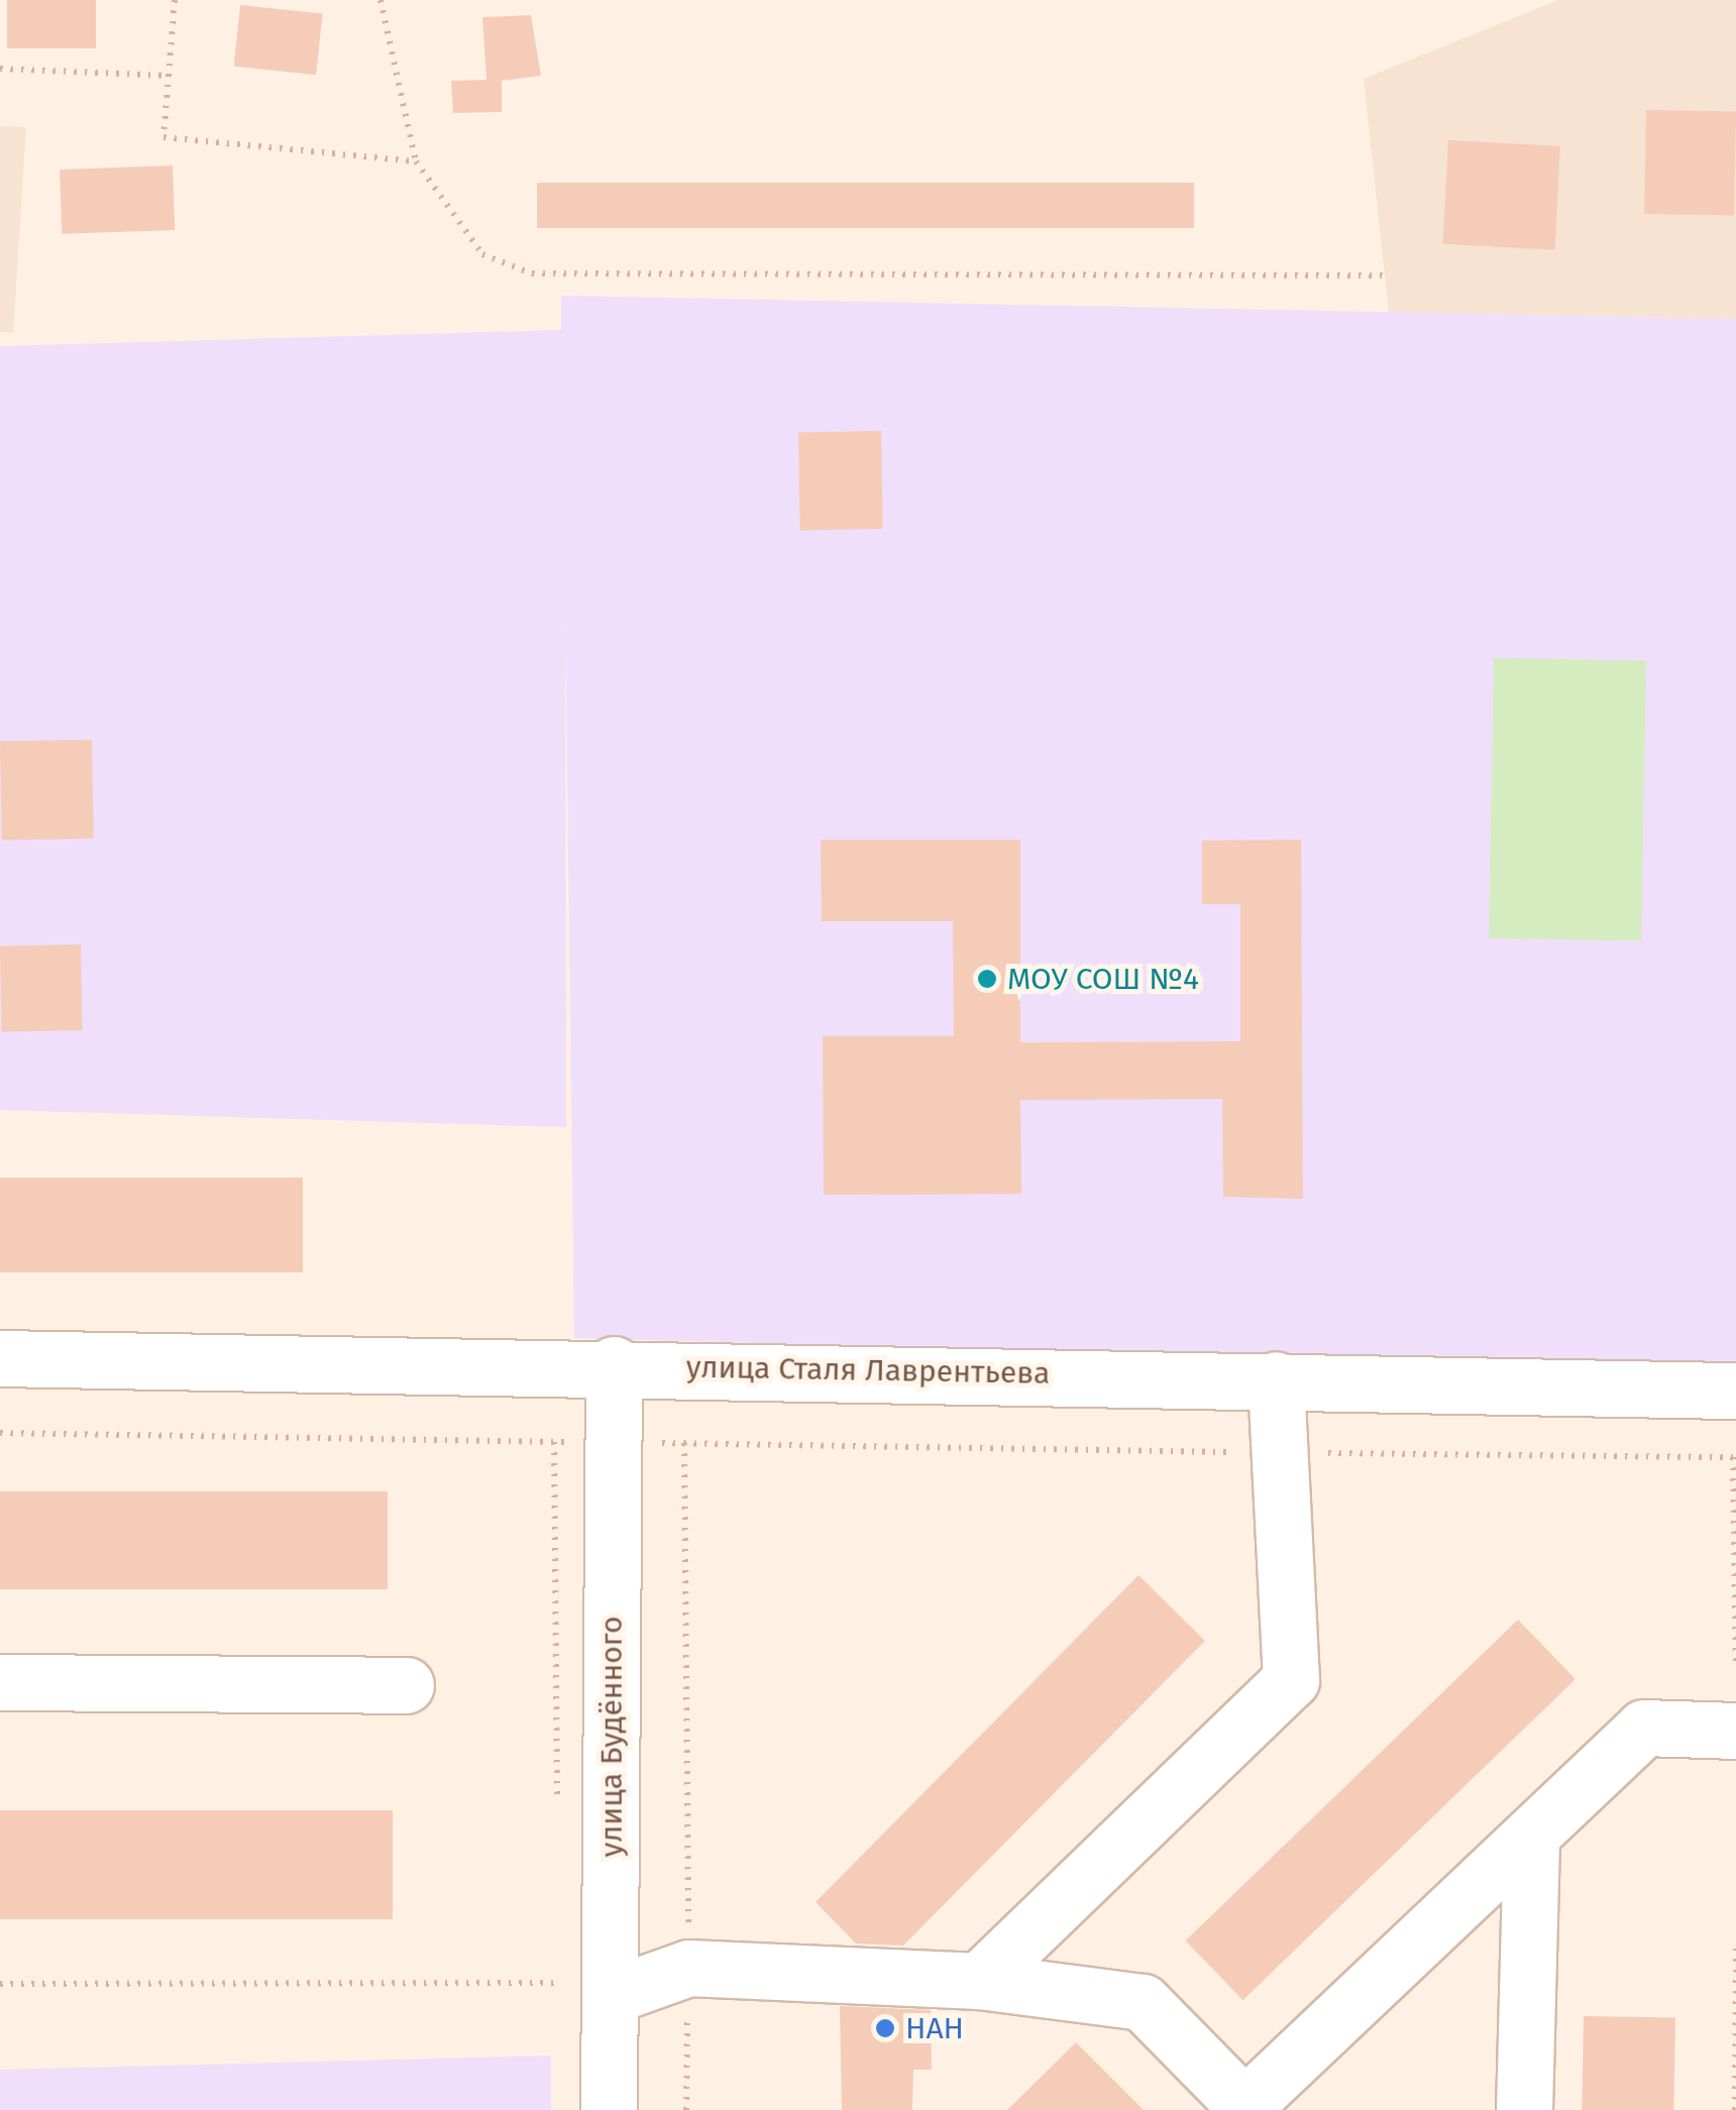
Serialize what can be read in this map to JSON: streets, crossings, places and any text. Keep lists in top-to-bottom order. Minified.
{"streets":{"street":["улица Сталя Лаврентьева","улица Будённого"]},"crossings":[["улица Сталя Лаврентьева","улица Будённого"]],"places":["МОУ СОШ №4","НАН"]}
